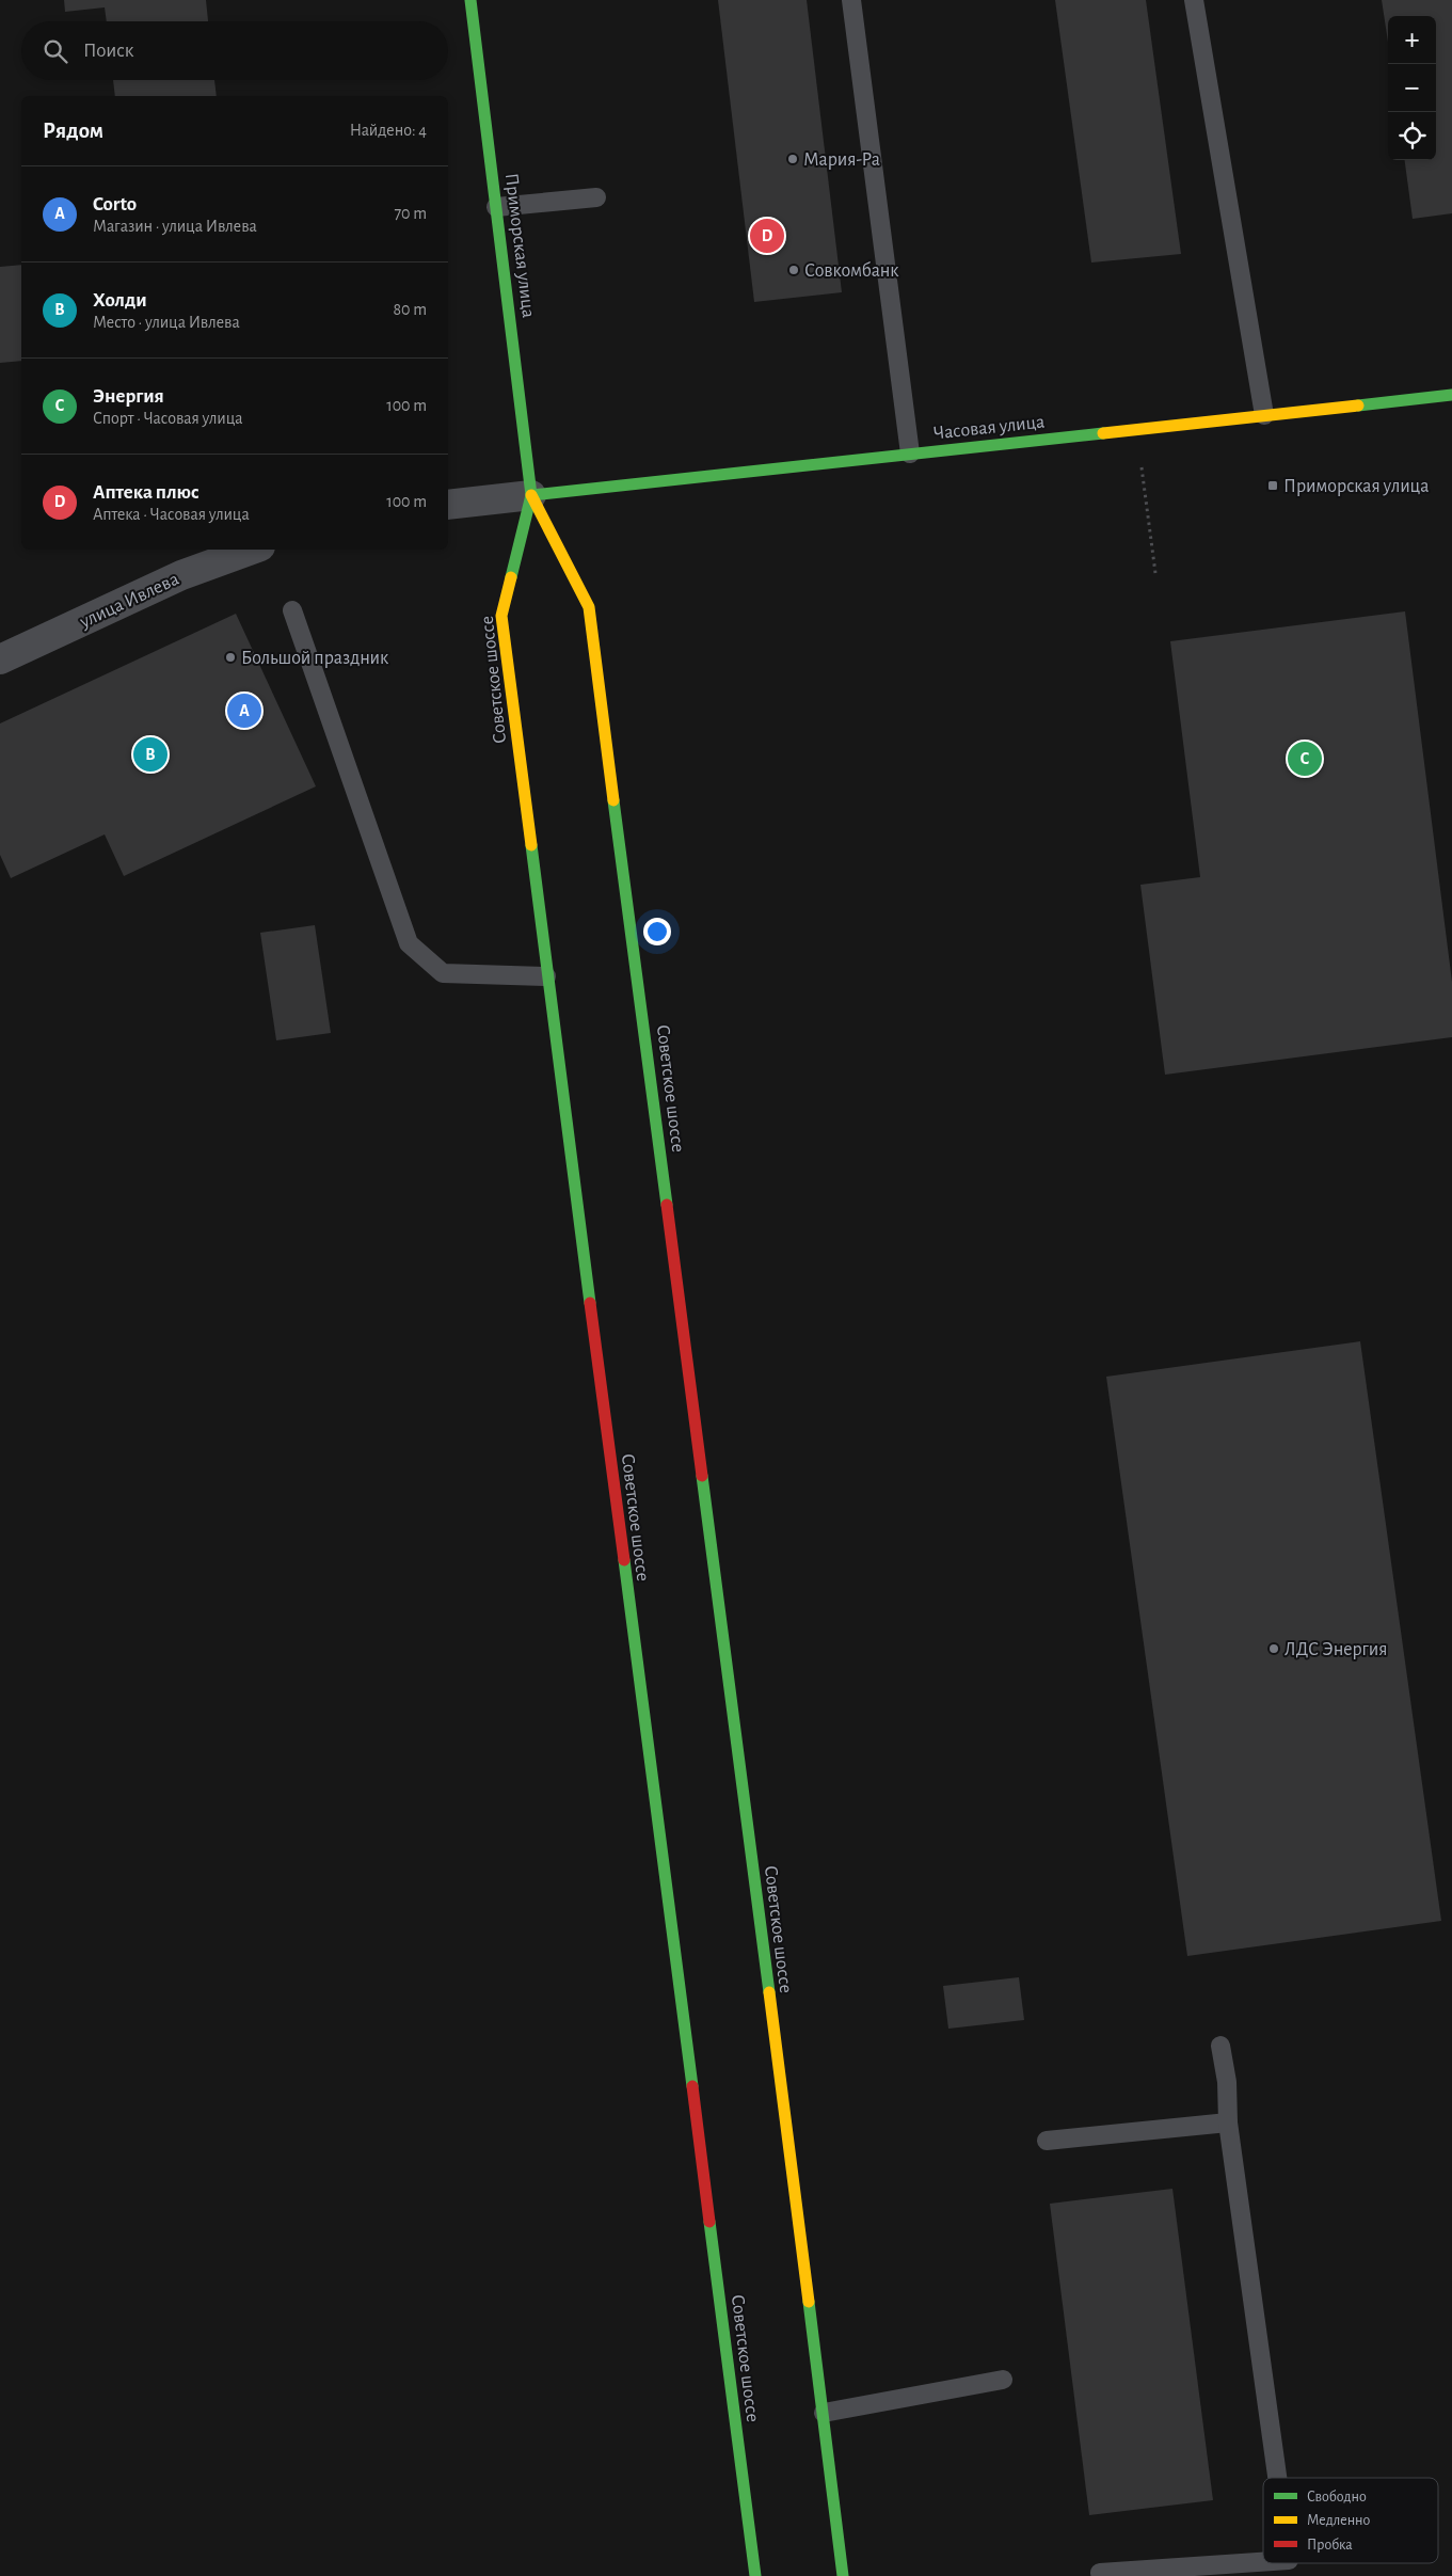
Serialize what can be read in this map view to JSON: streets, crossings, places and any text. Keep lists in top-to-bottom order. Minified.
{"streets":{"main road":["Приморская улица","Часовая улица","Советское шоссе"],"street":["улица Ивлева"]},"crossings":[["Приморская улица","Часовая улица"],["Приморская улица","Советское шоссе"],["Часовая улица","Советское шоссе"]],"places":{"other":["Мария-Ра","Совкомбанк","Большой праздник","ЛДС Энергия"],"transit":["Приморская улица"]},"legend":["Свободно","Медленно","Пробка"],"page":{"map_buttons":["+","−"],"search":"Поиск","heading":["Рядом","Найдено: 4"],"list":[{"mark":"A","name":"Corto","note":"Магазин · улица Ивлева","value":"70 m"},{"mark":"B","name":"Холди","note":"Место · улица Ивлева","value":"80 m"},{"mark":"C","name":"Энергия","note":"Спорт · Часовая улица","value":"100 m"},{"mark":"D","name":"Аптека плюс","note":"Аптека · Часовая улица","value":"100 m"}],"pins":["D","A","B","C"]}}
